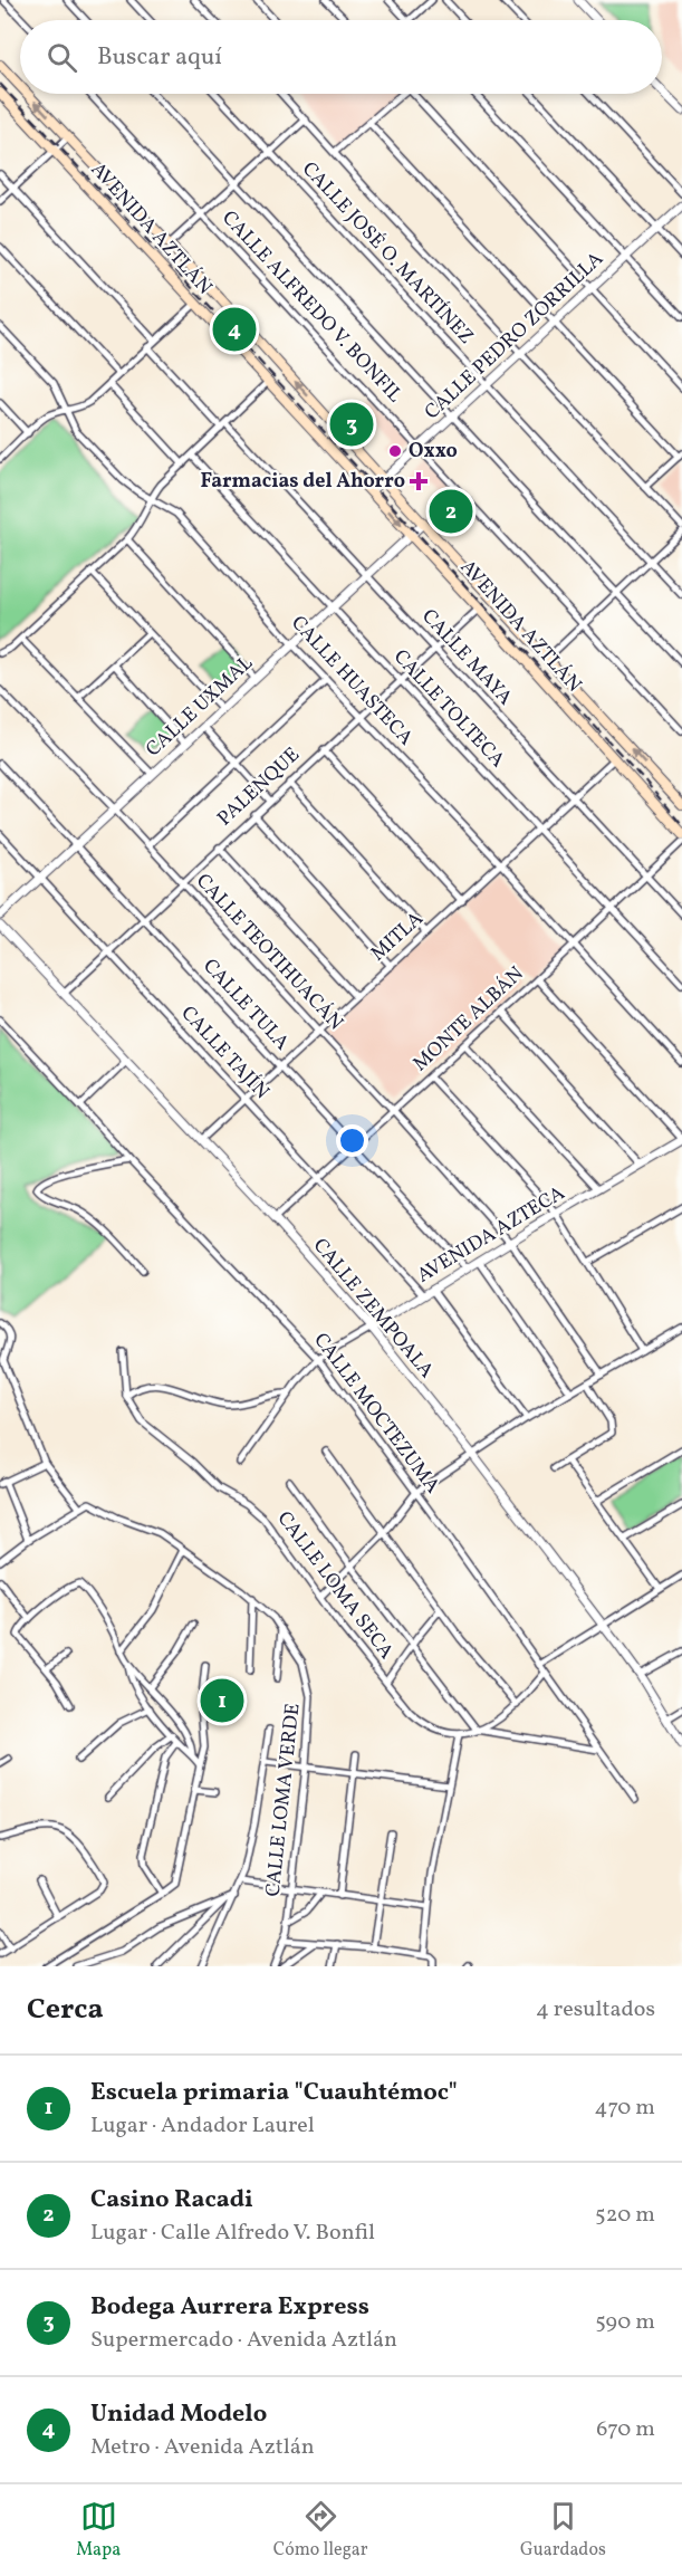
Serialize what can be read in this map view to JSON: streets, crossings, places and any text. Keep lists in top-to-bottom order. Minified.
{"streets":{"main road":["AVENIDA AZTLÁN"],"street":["CALLE JOSÉ O. MARTÍNEZ","CALLE ALFREDO V. BONFIL","CALLE PEDRO ZORRILLA","CALLE MAYA","CALLE HUASTECA","CALLE UXMAL","CALLE TOLTECA","PALENQUE","MITLA","CALLE TEOTIHUACÁN","CALLE TULA","MONTE ALBÁN","CALLE TAJÍN","AVENIDA AZTECA","CALLE ZEMPOALA","CALLE MOCTEZUMA","CALLE LOMA SECA","CALLE LOMA VERDE"]},"crossings":[["AVENIDA AZTLÁN","CALLE PEDRO ZORRILLA"],["AVENIDA AZTLÁN","CALLE UXMAL"],["AVENIDA AZTLÁN","PALENQUE"],["AVENIDA AZTLÁN","MITLA"],["CALLE JOSÉ O. MARTÍNEZ","CALLE PEDRO ZORRILLA"],["CALLE ALFREDO V. BONFIL","CALLE PEDRO ZORRILLA"],["CALLE MAYA","CALLE UXMAL"],["CALLE MAYA","PALENQUE"],["CALLE MAYA","MITLA"],["CALLE MAYA","MONTE ALBÁN"],["CALLE HUASTECA","CALLE UXMAL"],["CALLE HUASTECA","PALENQUE"],["CALLE HUASTECA","MITLA"],["CALLE HUASTECA","MONTE ALBÁN"],["CALLE UXMAL","CALLE TOLTECA"],["CALLE UXMAL","CALLE TEOTIHUACÁN"],["CALLE UXMAL","CALLE TULA"],["CALLE UXMAL","CALLE TAJÍN"],["CALLE TOLTECA","PALENQUE"],["CALLE TOLTECA","MITLA"],["CALLE TOLTECA","MONTE ALBÁN"],["PALENQUE","CALLE TEOTIHUACÁN"],["PALENQUE","CALLE TULA"],["PALENQUE","CALLE TAJÍN"],["PALENQUE","CALLE ZEMPOALA"],["MITLA","CALLE TEOTIHUACÁN"],["MITLA","CALLE TULA"],["MITLA","CALLE TAJÍN"],["MITLA","CALLE ZEMPOALA"],["CALLE TEOTIHUACÁN","MONTE ALBÁN"],["CALLE TEOTIHUACÁN","AVENIDA AZTECA"],["CALLE TULA","MONTE ALBÁN"],["CALLE TULA","AVENIDA AZTECA"],["MONTE ALBÁN","CALLE TAJÍN"],["MONTE ALBÁN","CALLE ZEMPOALA"],["CALLE TAJÍN","AVENIDA AZTECA"],["AVENIDA AZTECA","CALLE ZEMPOALA"],["AVENIDA AZTECA","CALLE MOCTEZUMA"]],"places":{"other":["Oxxo"],"health":["Farmacias del Ahorro"]},"page":{"search":"Buscar aquí","pins":["4","3","2","1"],"heading":["Cerca","4 resultados"],"list":[{"mark":"1","name":"Escuela primaria \"Cuauhtémoc\"","note":"Lugar · Andador Laurel","value":"470 m"},{"mark":"2","name":"Casino Racadi","note":"Lugar · Calle Alfredo V. Bonfil","value":"520 m"},{"mark":"3","name":"Bodega Aurrera Express","note":"Supermercado · Avenida Aztlán","value":"590 m"},{"mark":"4","name":"Unidad Modelo","note":"Metro · Avenida Aztlán","value":"670 m"}],"nav":["Mapa","Cómo llegar","Guardados"]}}
